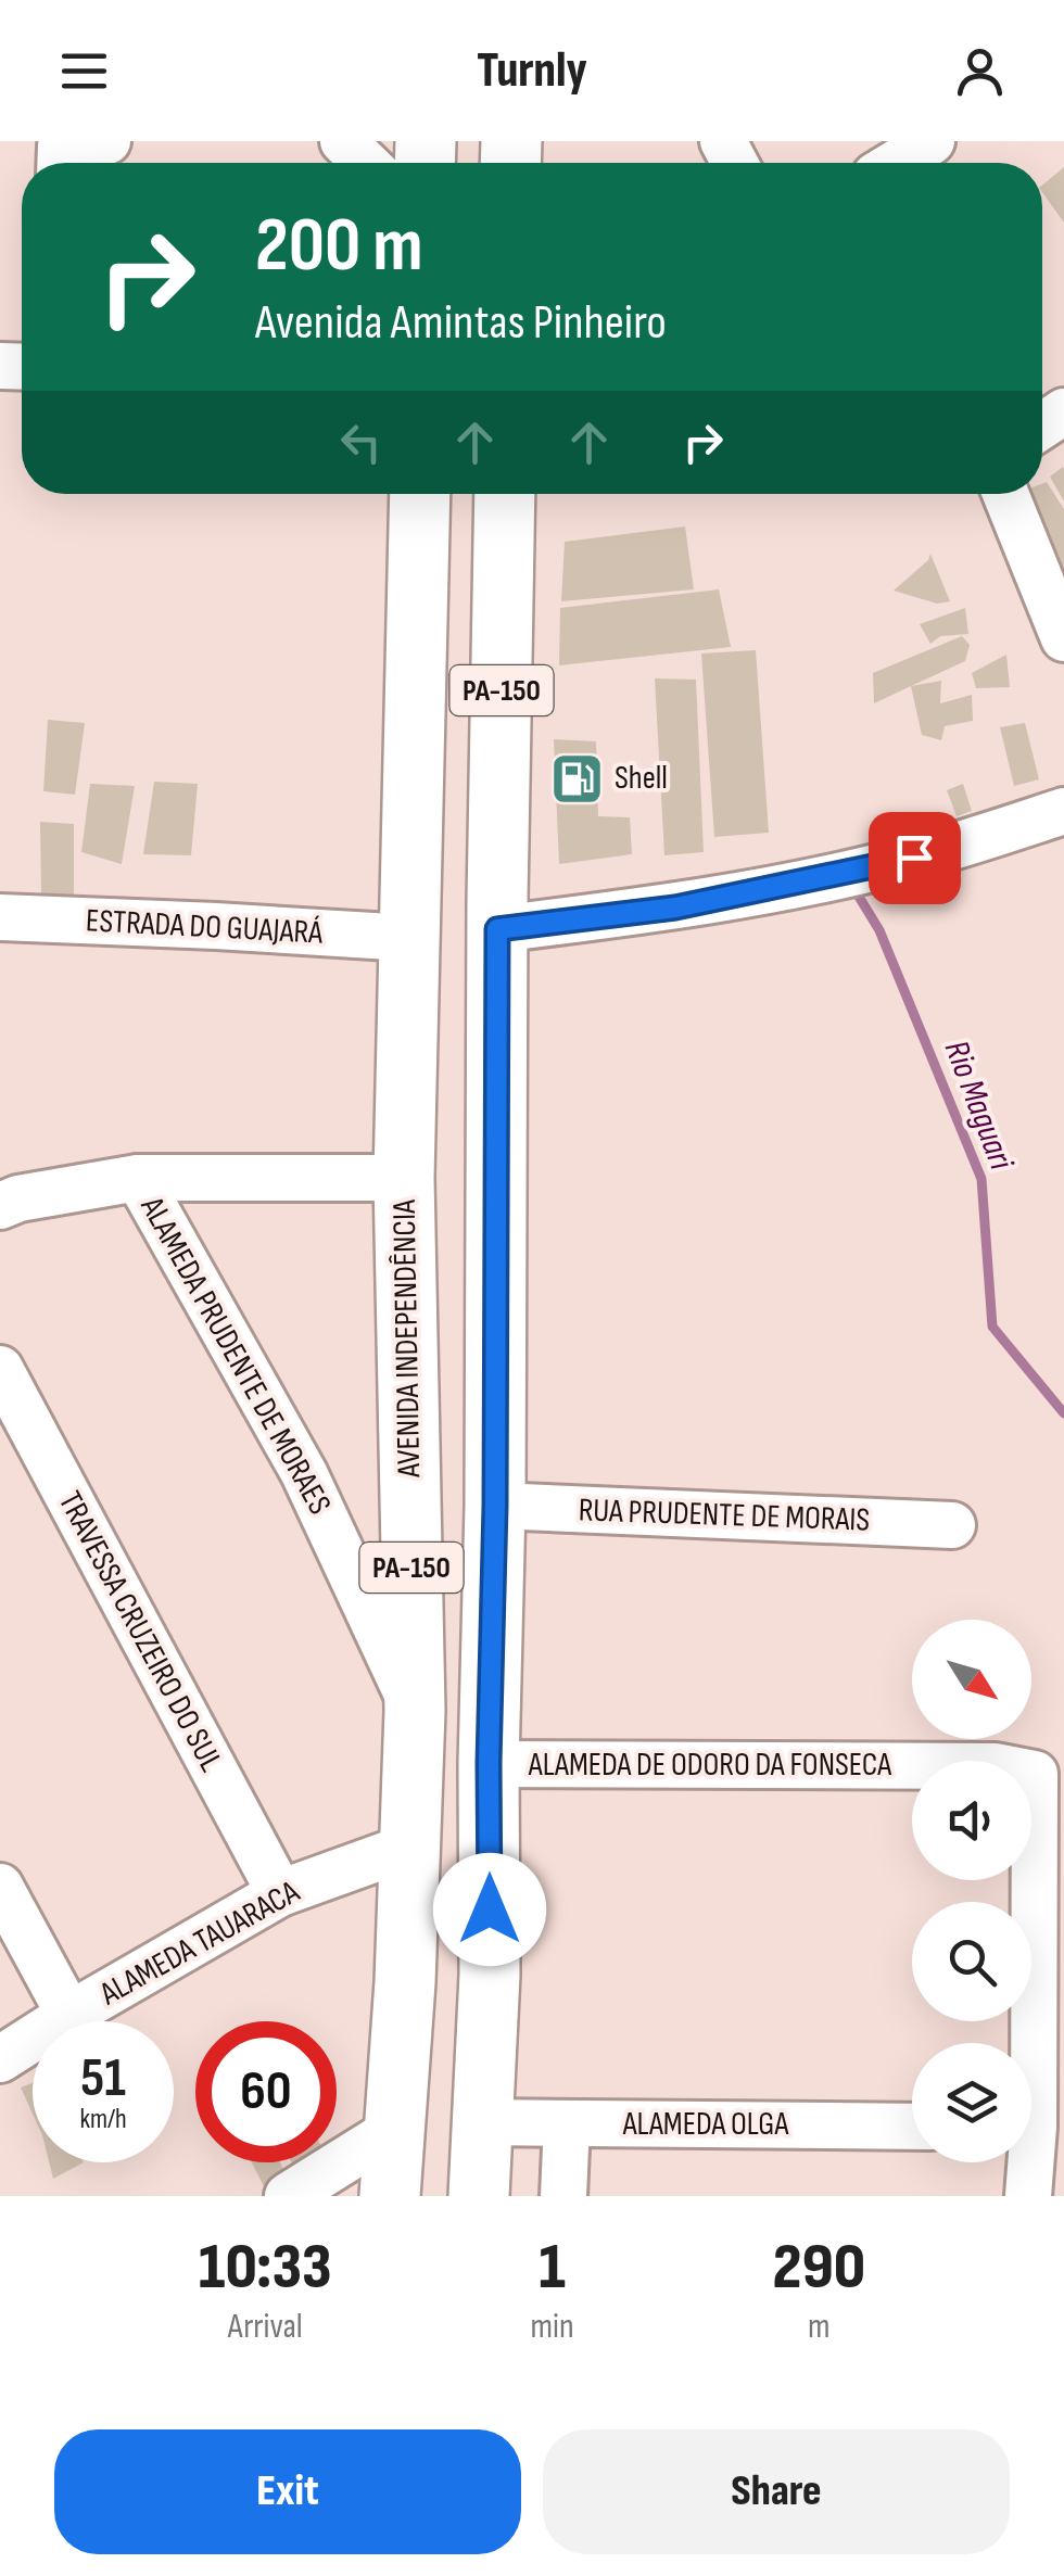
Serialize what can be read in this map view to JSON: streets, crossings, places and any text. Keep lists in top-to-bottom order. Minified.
{"streets":{"main road":["PA-150","AVENIDA INDEPENDÊNCIA"],"street":["ESTRADA DO GUAJARÁ","ALAMEDA PRUDENTE DE MORAES","RUA PRUDENTE DE MORAIS","TRAVESSA CRUZEIRO DO SUL","ALAMEDA DE ODORO DA FONSECA","ALAMEDA TAUARACA","ALAMEDA OLGA"]},"crossings":[["PA-150","RUA PRUDENTE DE MORAIS"],["PA-150","ALAMEDA DE ODORO DA FONSECA"],["PA-150","ALAMEDA OLGA"],["ESTRADA DO GUAJARÁ","AVENIDA INDEPENDÊNCIA"],["AVENIDA INDEPENDÊNCIA","ALAMEDA PRUDENTE DE MORAES"],["AVENIDA INDEPENDÊNCIA","ALAMEDA TAUARACA"],["TRAVESSA CRUZEIRO DO SUL","ALAMEDA TAUARACA"]],"water":["Rio Maguari"],"places":{"fuel station":["Shell"]},"north":"bottom right","page":{"header":"Turnly","turn":["200 m","Avenida Amintas Pinheiro"],"speed":"51 km/h","limit":"60","eta":["10:33","Arrival","1","min","290","m"],"buttons":["Exit","Share"]}}
